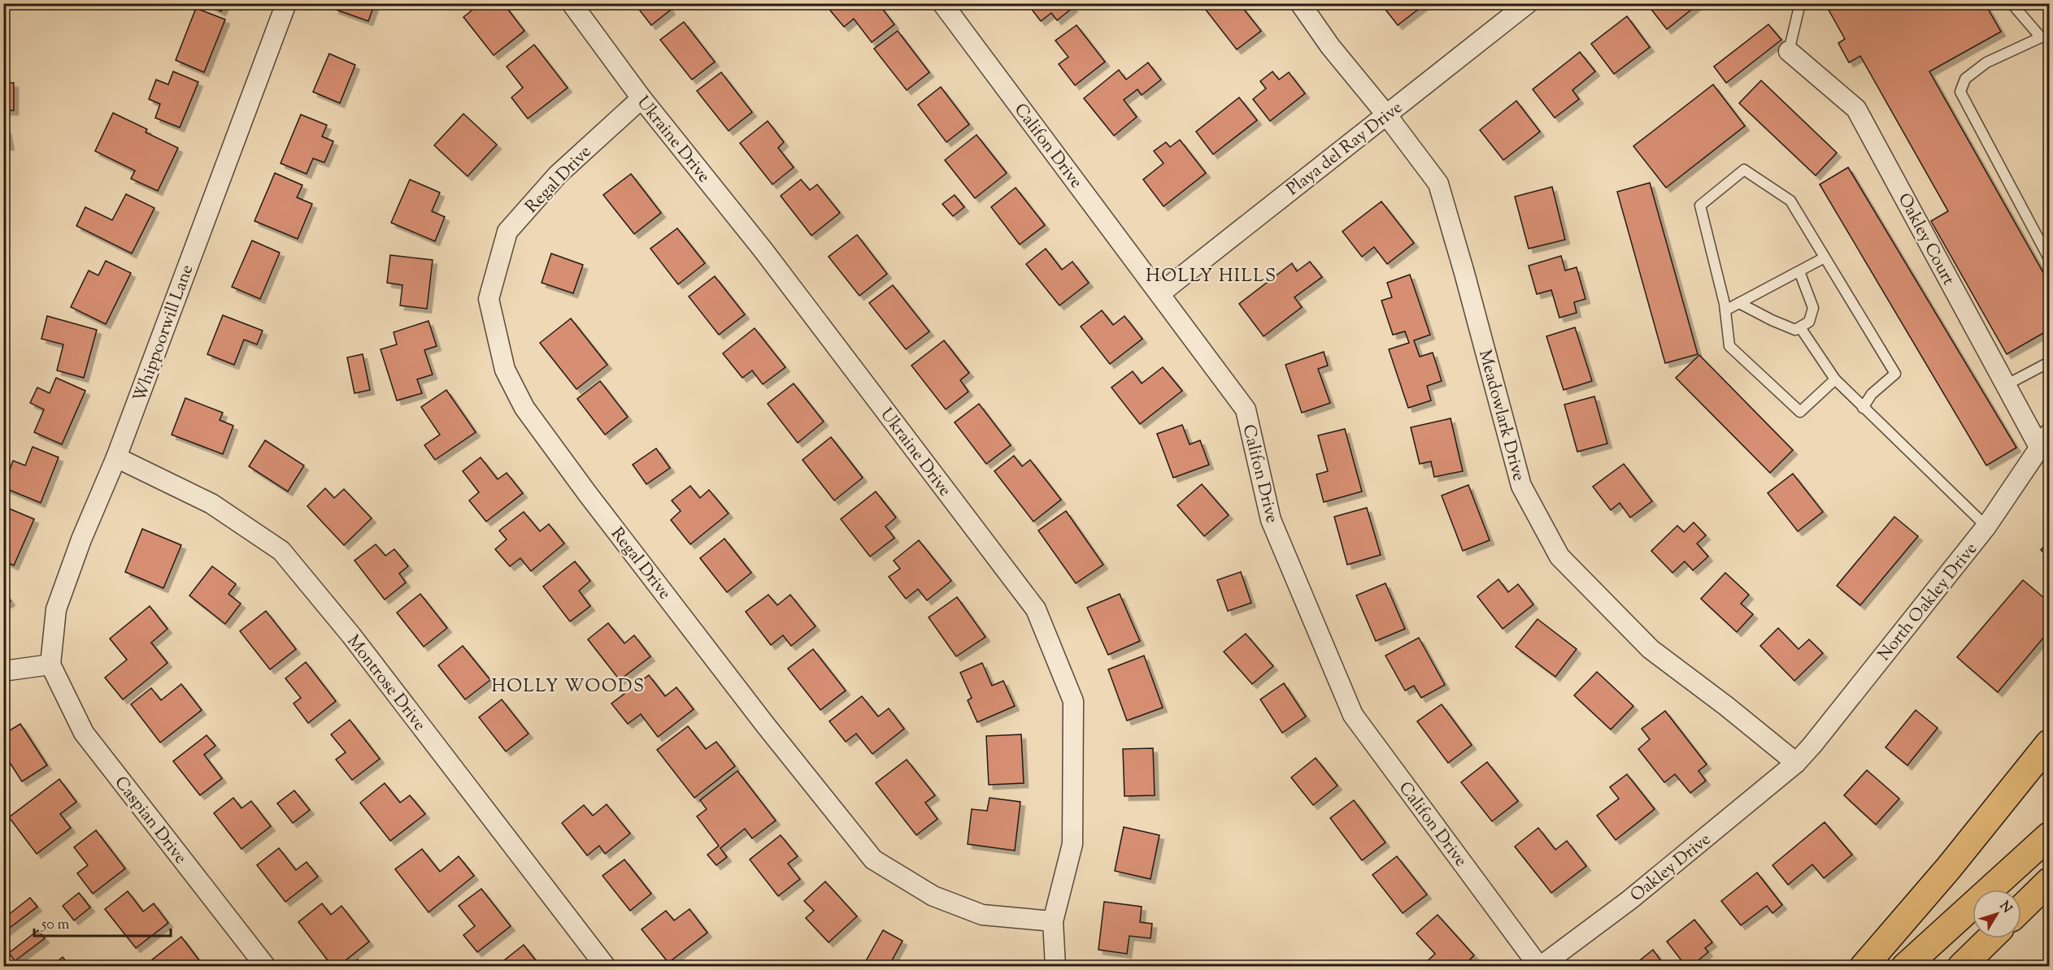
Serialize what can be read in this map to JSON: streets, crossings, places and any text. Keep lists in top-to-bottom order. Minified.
{"streets":{"street":["Ukraine Drive","Califon Drive","Playa del Ray Drive","Regal Drive","Oakley Court","Whippoorwill Lane","Meadowlark Drive","North Oakley Drive","Montrose Drive","Caspian Drive","Oakley Drive"]},"crossings":[["Ukraine Drive","Regal Drive"],["Califon Drive","Playa del Ray Drive"],["Califon Drive","Oakley Drive"],["Playa del Ray Drive","Meadowlark Drive"],["Oakley Court","North Oakley Drive"],["Whippoorwill Lane","Montrose Drive"],["Whippoorwill Lane","Caspian Drive"],["Meadowlark Drive","North Oakley Drive"],["Meadowlark Drive","Oakley Drive"],["North Oakley Drive","Oakley Drive"]],"districts":["HOLLY HILLS","HOLLY WOODS"],"scale_bar":"50 m","north":"top right"}
